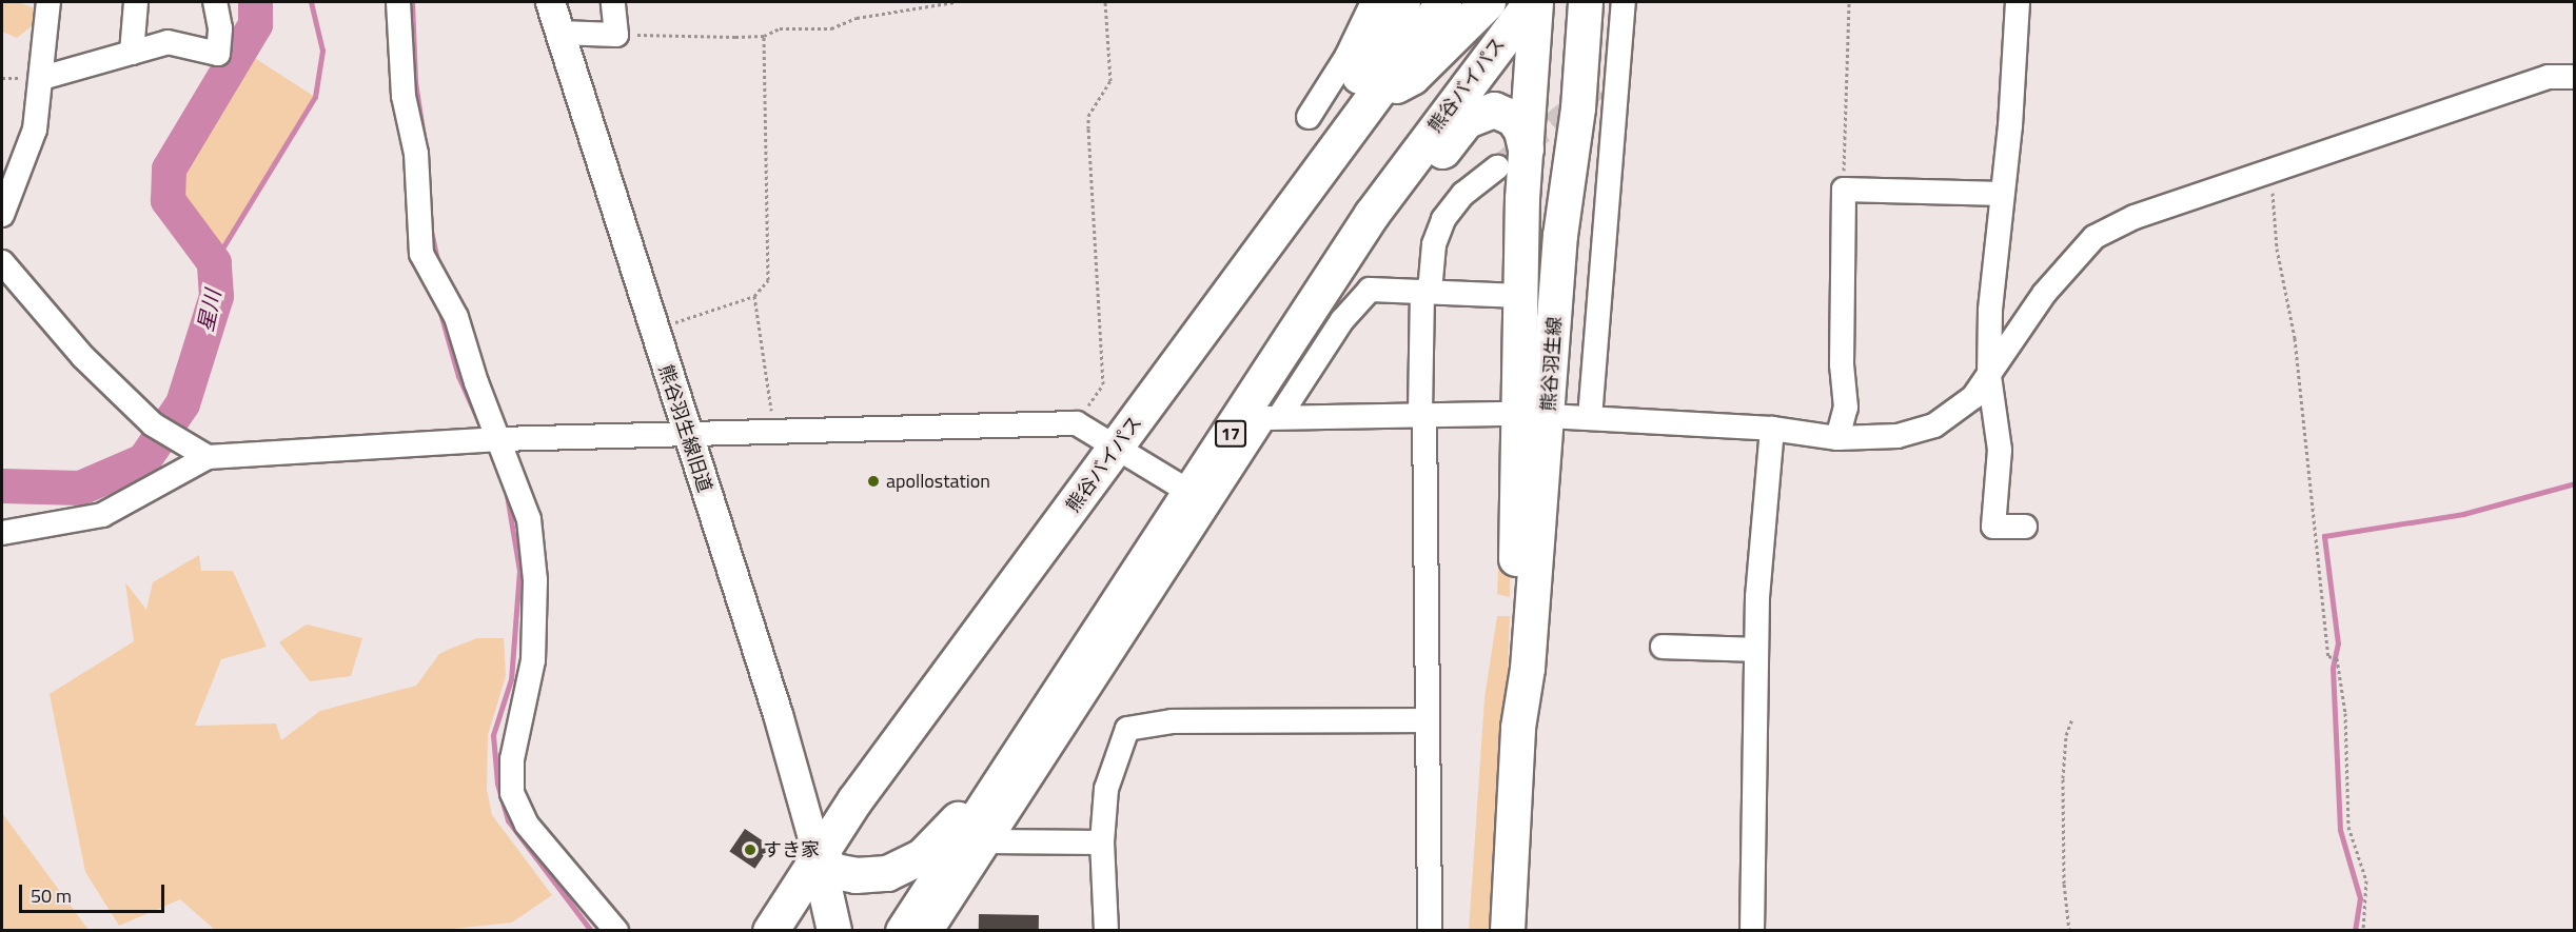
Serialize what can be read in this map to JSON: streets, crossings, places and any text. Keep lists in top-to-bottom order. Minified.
{"streets":{"highway":["熊谷バイパス","17"],"main road":["熊谷羽生線"],"street":["熊谷羽生線旧道"]},"crossings":[["熊谷バイパス","熊谷羽生線"],["熊谷バイパス","熊谷羽生線旧道"]],"water":["星川"],"places":["apollostation","すき家"],"scale_bar":"50 m"}
